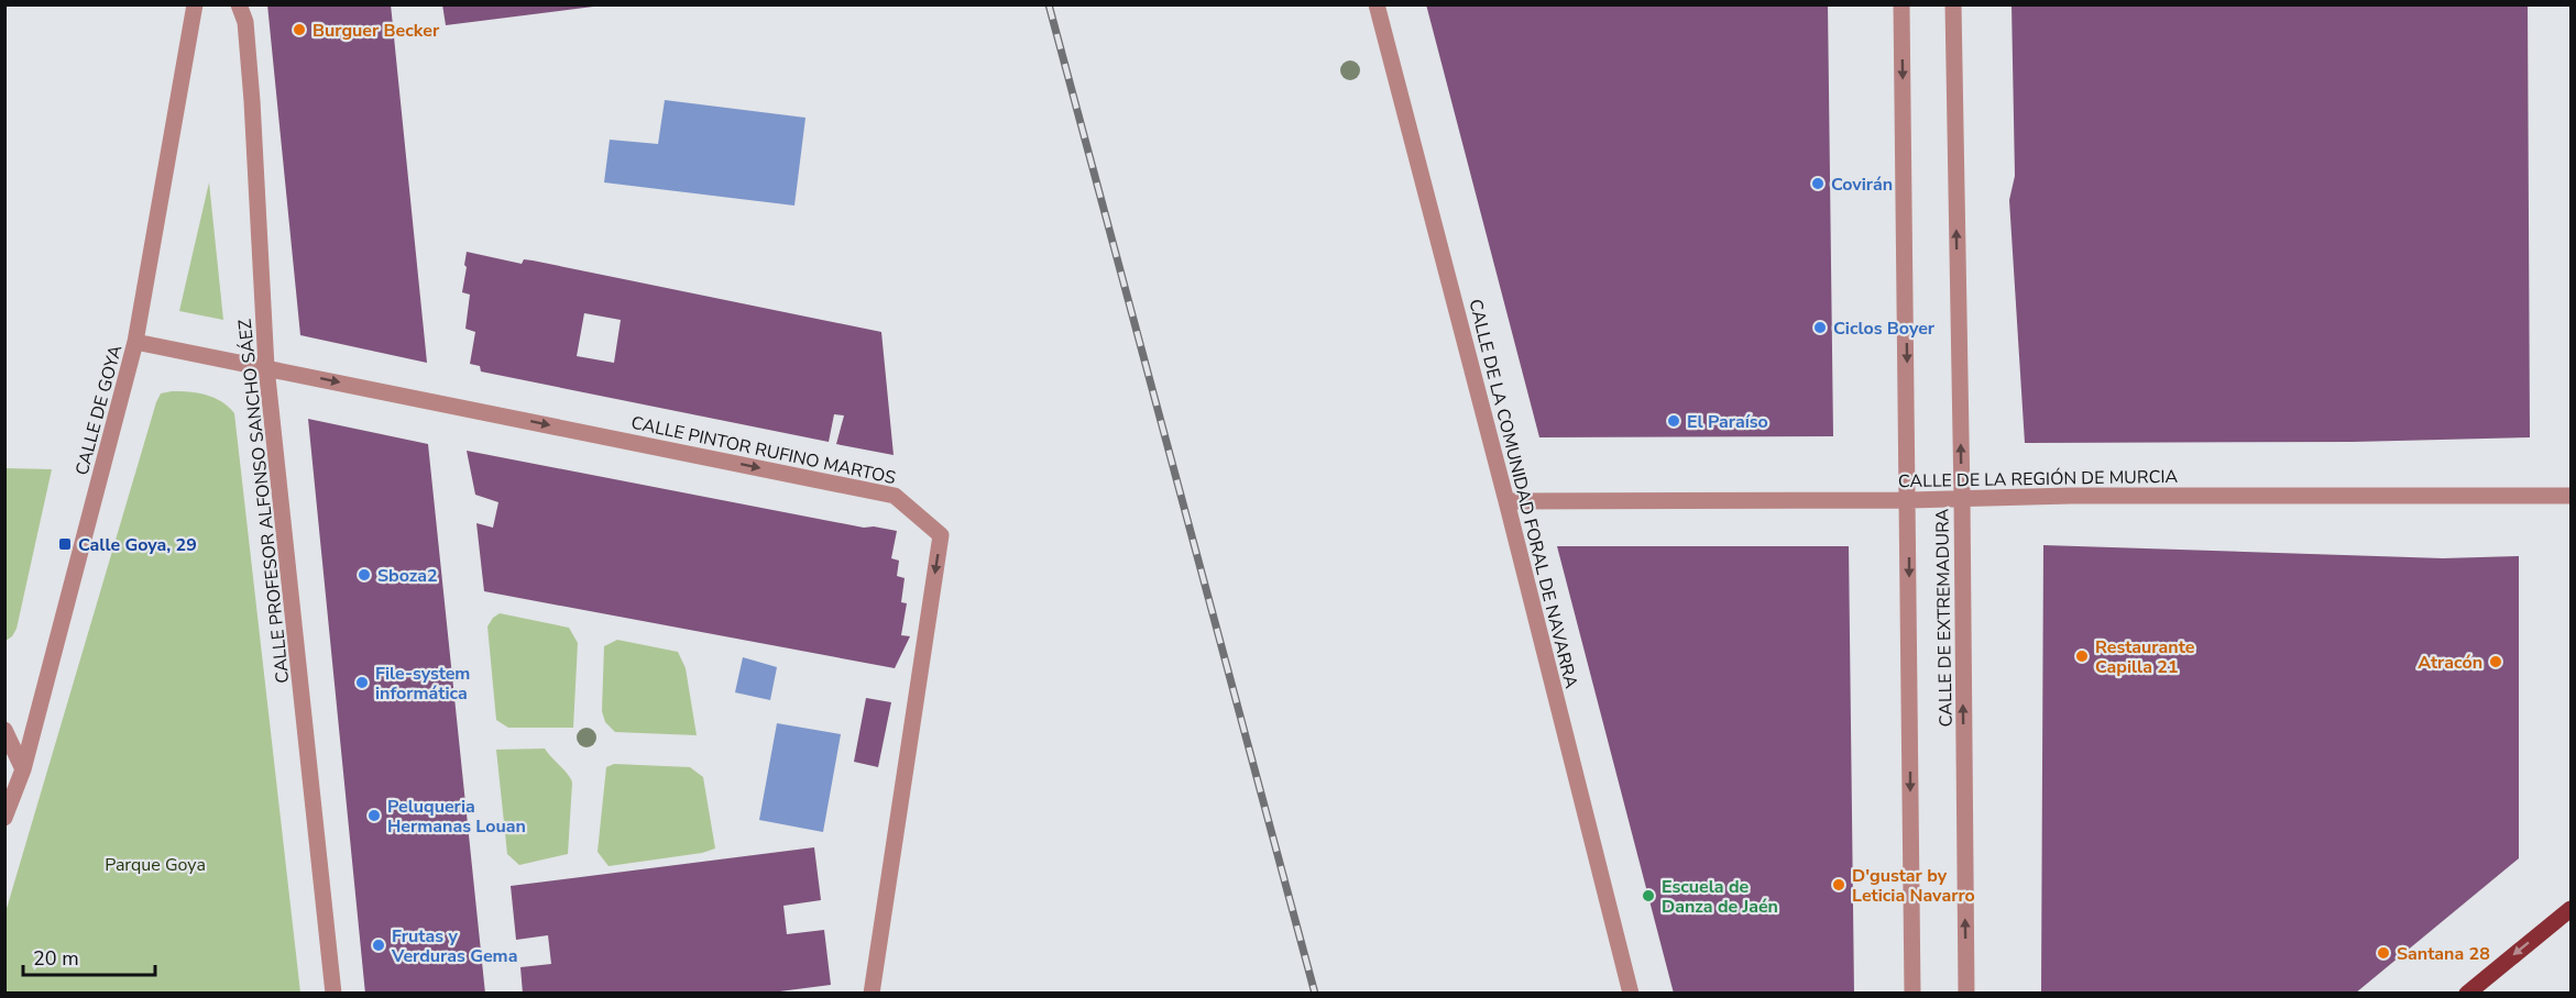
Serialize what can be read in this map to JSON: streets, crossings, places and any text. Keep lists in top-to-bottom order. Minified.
{"streets":{"street":["CALLE DE GOYA","CALLE PINTOR RUFINO MARTOS","CALLE DE LA REGIÓN DE MURCIA","CALLE DE LA COMUNIDAD FORAL DE NAVARRA","CALLE PROFESOR ALFONSO SANCHO SÁEZ","CALLE DE EXTREMADURA"]},"crossings":[["CALLE PINTOR RUFINO MARTOS","CALLE PROFESOR ALFONSO SANCHO SÁEZ"],["CALLE DE LA REGIÓN DE MURCIA","CALLE DE LA COMUNIDAD FORAL DE NAVARRA"],["CALLE DE LA REGIÓN DE MURCIA","CALLE DE EXTREMADURA"]],"parks":["Parque Goya"],"places":{"other":["Burguer Becker","Covirán","Ciclos Boyer","El Paraíso","Sboza2","Restaurante Capilla 21","Atracón","File-system informática","Peluqueria Hermanas Louan","D'gustar by Leticia Navarro","Escuela de Danza de Jaén","Frutas y Verduras Gema","Santana 28"],"transit":["Calle Goya, 29"]},"scale_bar":"20 m"}
